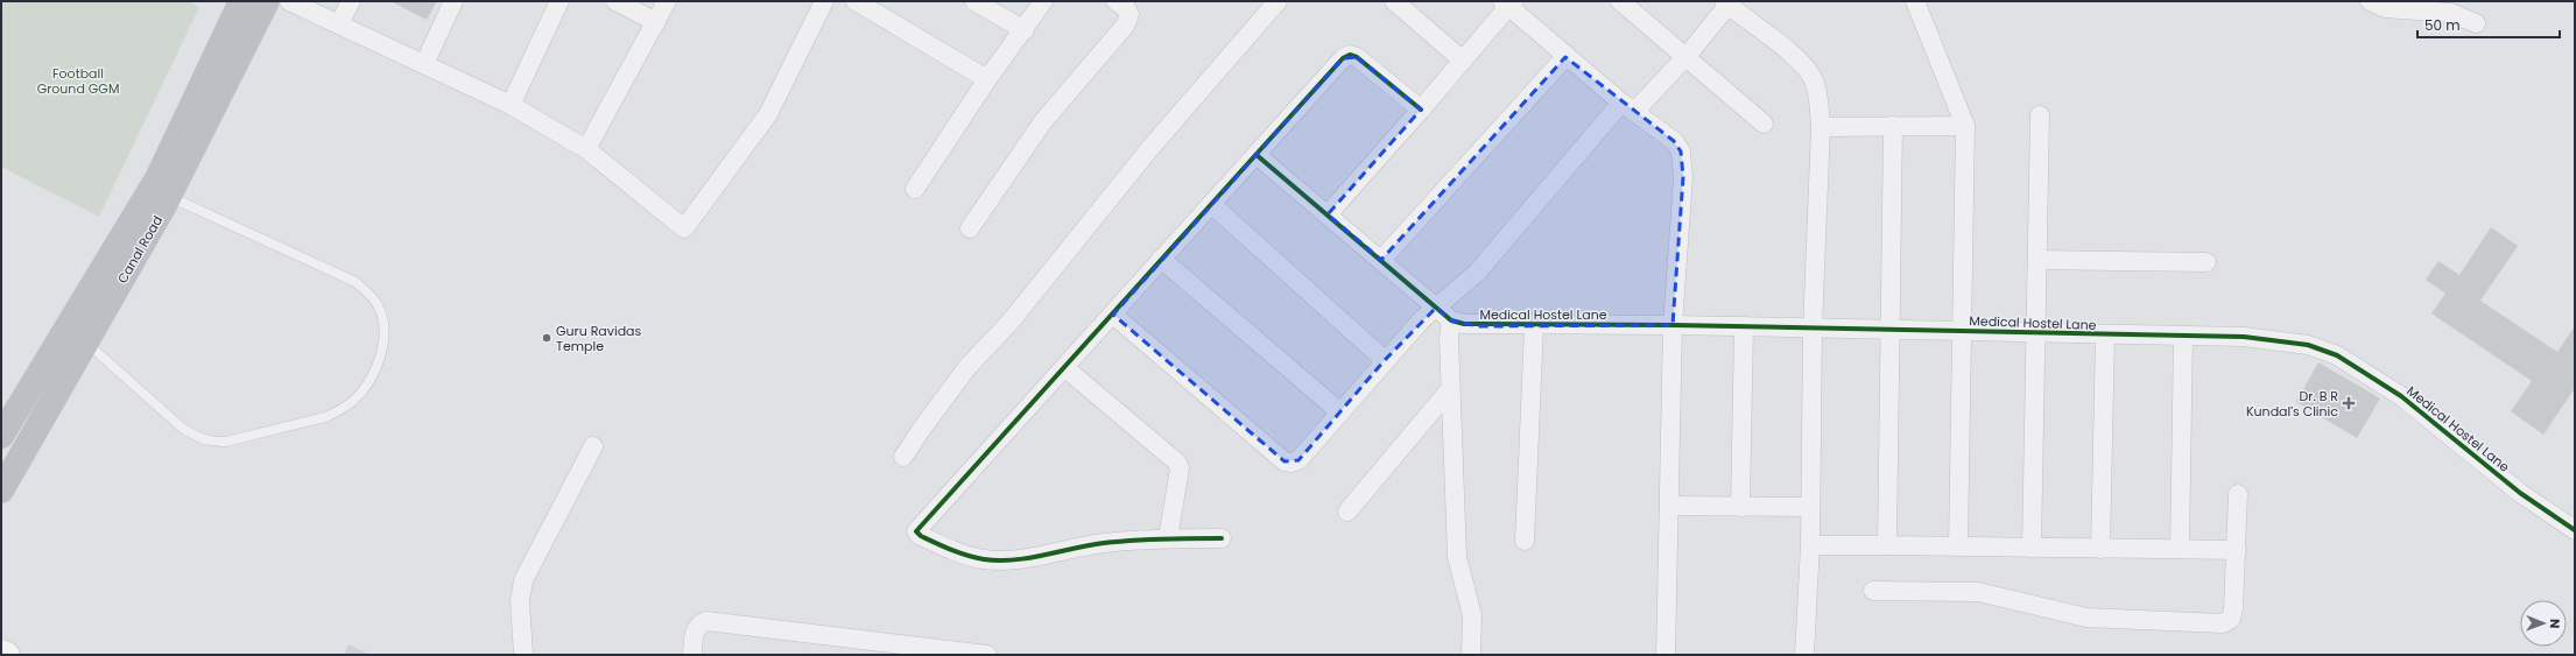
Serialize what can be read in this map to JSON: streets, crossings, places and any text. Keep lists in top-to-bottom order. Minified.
{"streets":{"main road":["Canal Road"],"street":["Medical Hostel Lane"]},"parks":["Football Ground GGM"],"places":{"other":["Guru Ravidas Temple"],"health":["Dr. B R Kundal's Clinic"]},"scale_bar":"50 m","north":"right"}
